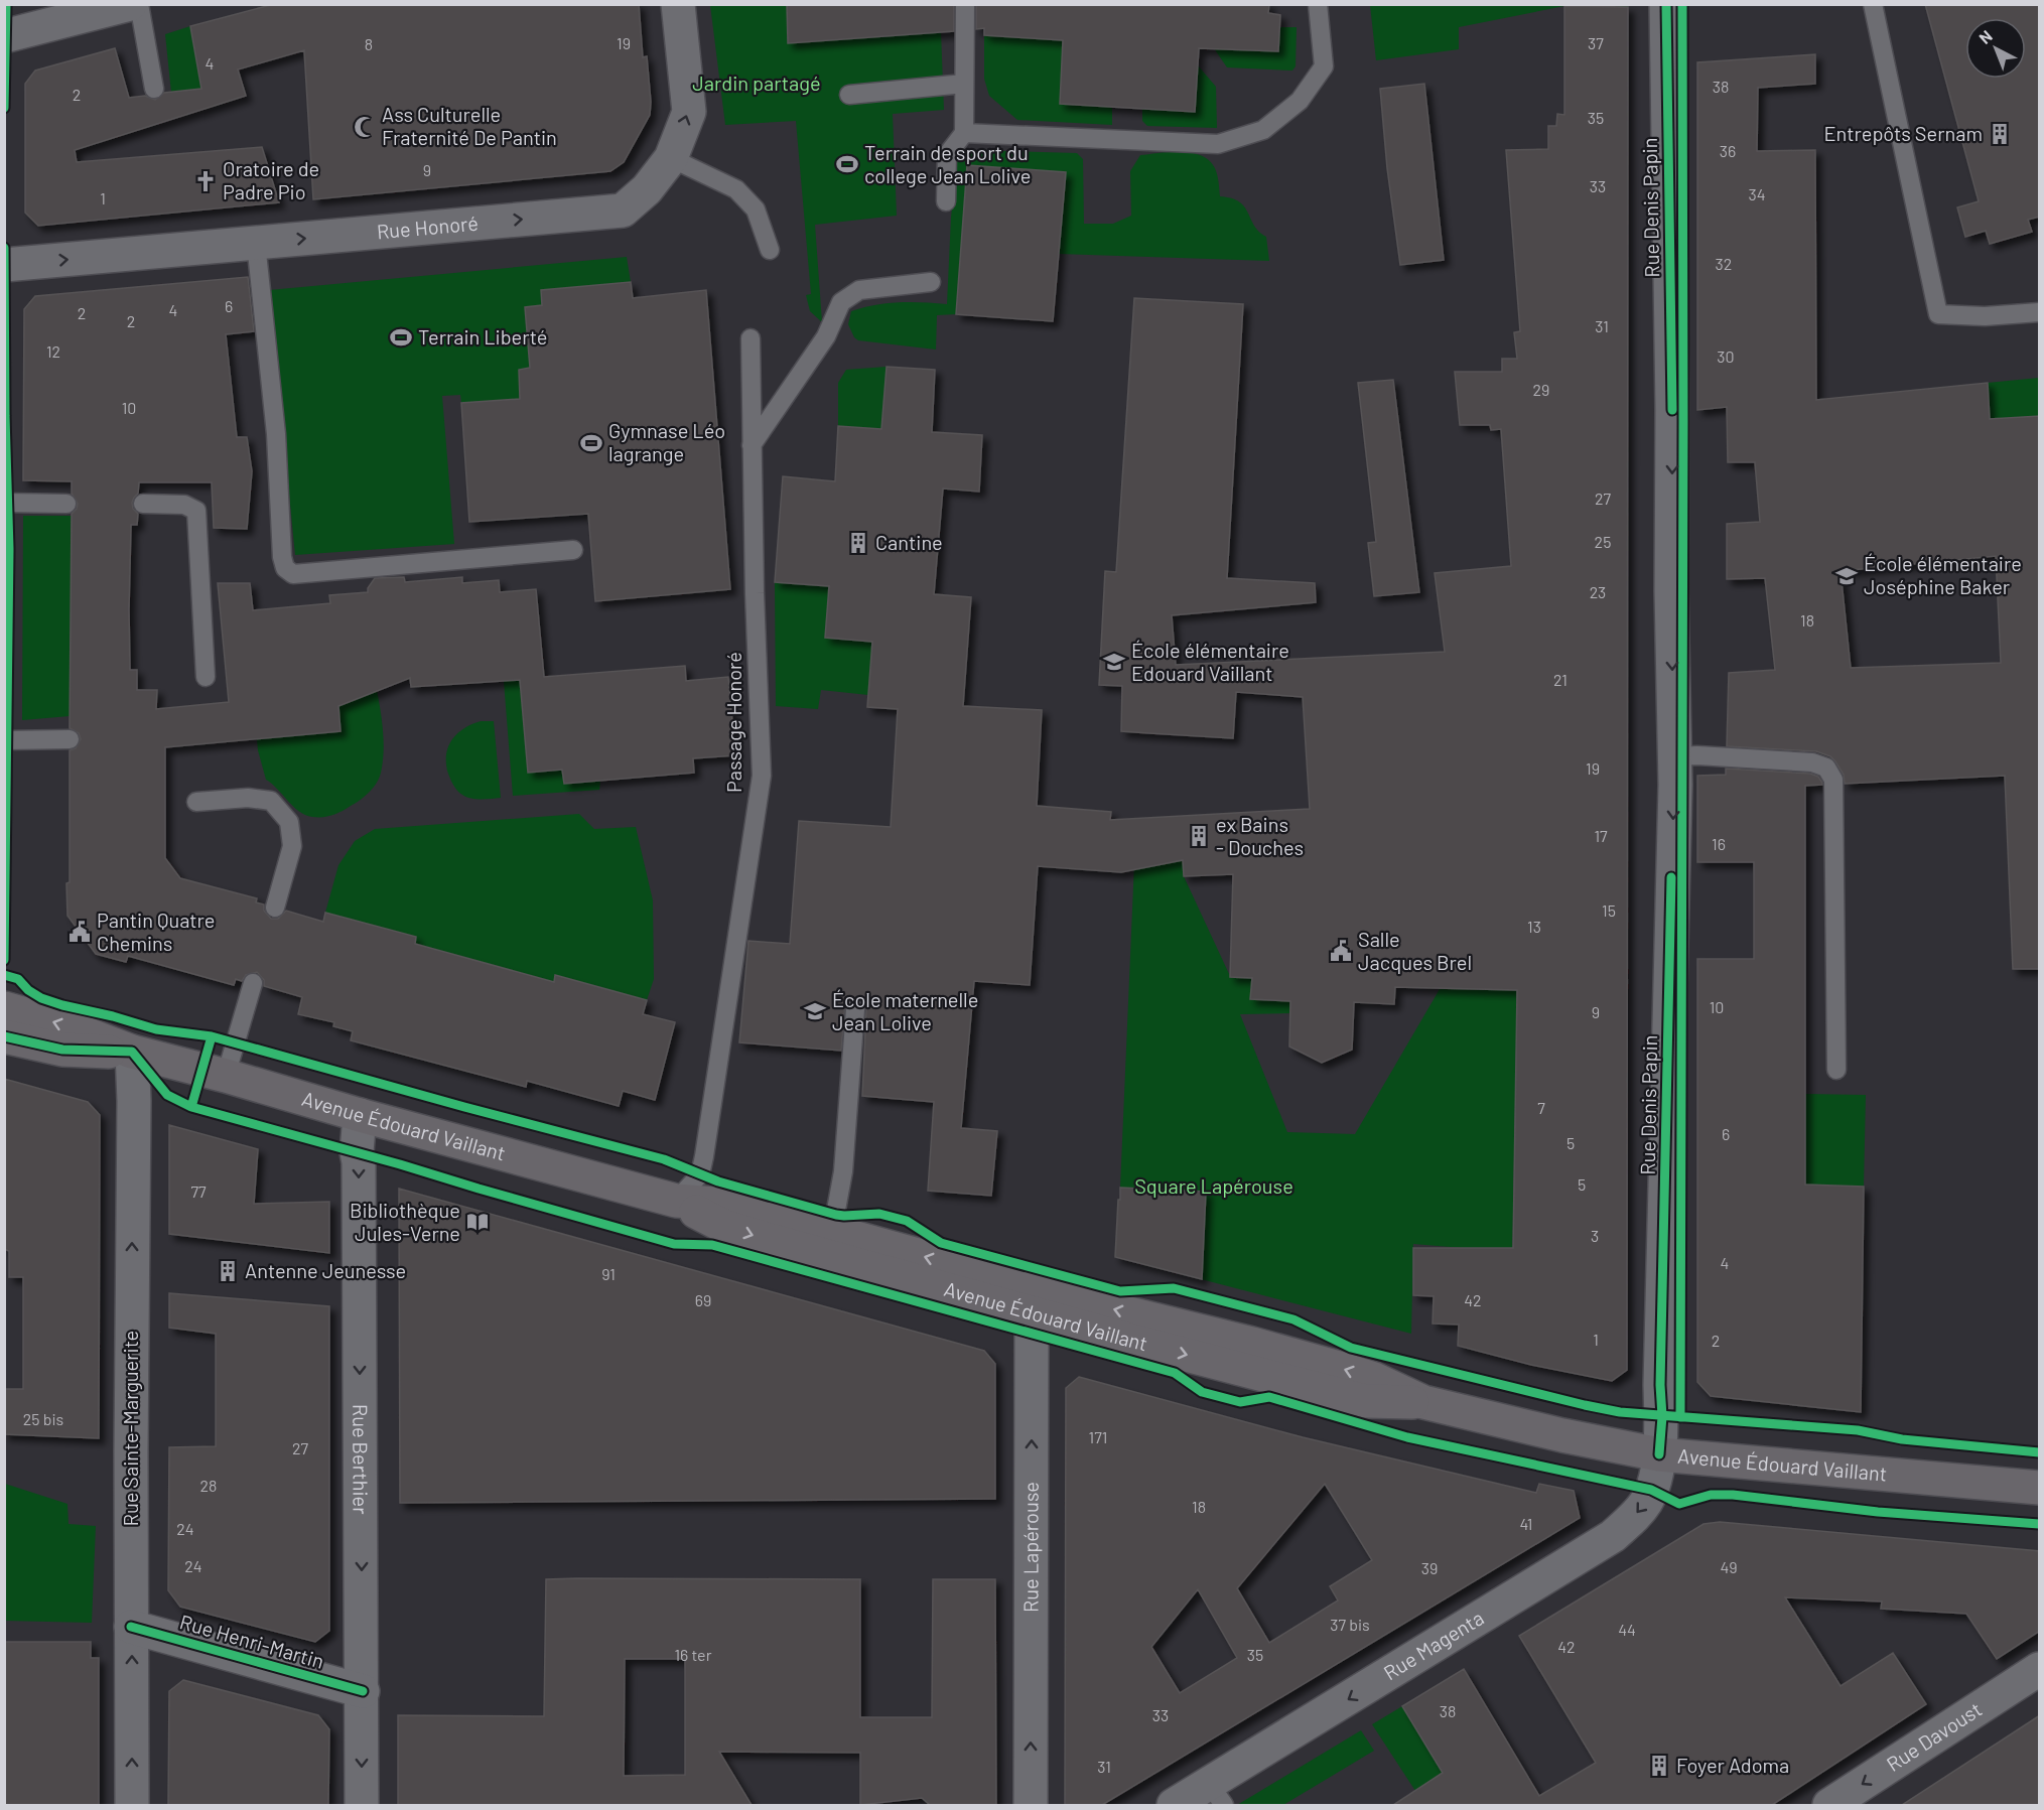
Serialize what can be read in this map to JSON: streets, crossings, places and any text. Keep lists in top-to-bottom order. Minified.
{"streets":{"main road":["Avenue Édouard Vaillant"],"street":["Rue Denis Papin","Rue Honoré","Rue Sainte-Marguerite","Rue Berthier","Rue Lapérouse","Rue Henri-Martin","Rue Magenta","Rue Davoust"],"lane":["Passage Honoré"]},"crossings":[["Rue Denis Papin","Avenue Édouard Vaillant"],["Rue Denis Papin","Rue Magenta"],["Passage Honoré","Avenue Édouard Vaillant"],["Avenue Édouard Vaillant","Rue Sainte-Marguerite"],["Avenue Édouard Vaillant","Rue Berthier"],["Avenue Édouard Vaillant","Rue Lapérouse"],["Avenue Édouard Vaillant","Rue Magenta"],["Rue Sainte-Marguerite","Rue Henri-Martin"],["Rue Berthier","Rue Henri-Martin"]],"one_way":["Rue Denis Papin","Rue Honoré","Rue Sainte-Marguerite","Rue Berthier","Rue Lapérouse","Rue Magenta","Rue Davoust"],"parks":["Jardin partagé","Square Lapérouse"],"places":{"mosque":["Ass Culturelle Fraternité De Pantin"],"building":["Entrepôts Sernam","Cantine","ex Bains - Douches","Antenne Jeunesse","Foyer Adoma"],"sports":["Terrain de sport du college Jean Lolive","Terrain Liberté","Gymnase Léo lagrange"],"church":["Oratoire de Padre Pio"],"school or university":["École élémentaire Joséphine Baker","École élémentaire Edouard Vaillant","École maternelle Jean Lolive"],"public building":["Pantin Quatre Chemins","Salle Jacques Brel"],"library":["Bibliothèque Jules-Verne"]},"house_numbers":["19","37","8","4","38","2","35","36","9","33","34","1","32","6","4","2","2","31","12","30","29","10","27","25","23","18","21","19","17","16","15","13","10","9","7","6","5","5","77","3","4","91","69","42","1","2","25 bis","171","27","28","18","41","24","24","49","39","37 bis","44","42","16 ter","35","38","33","31"],"north":"top left"}
